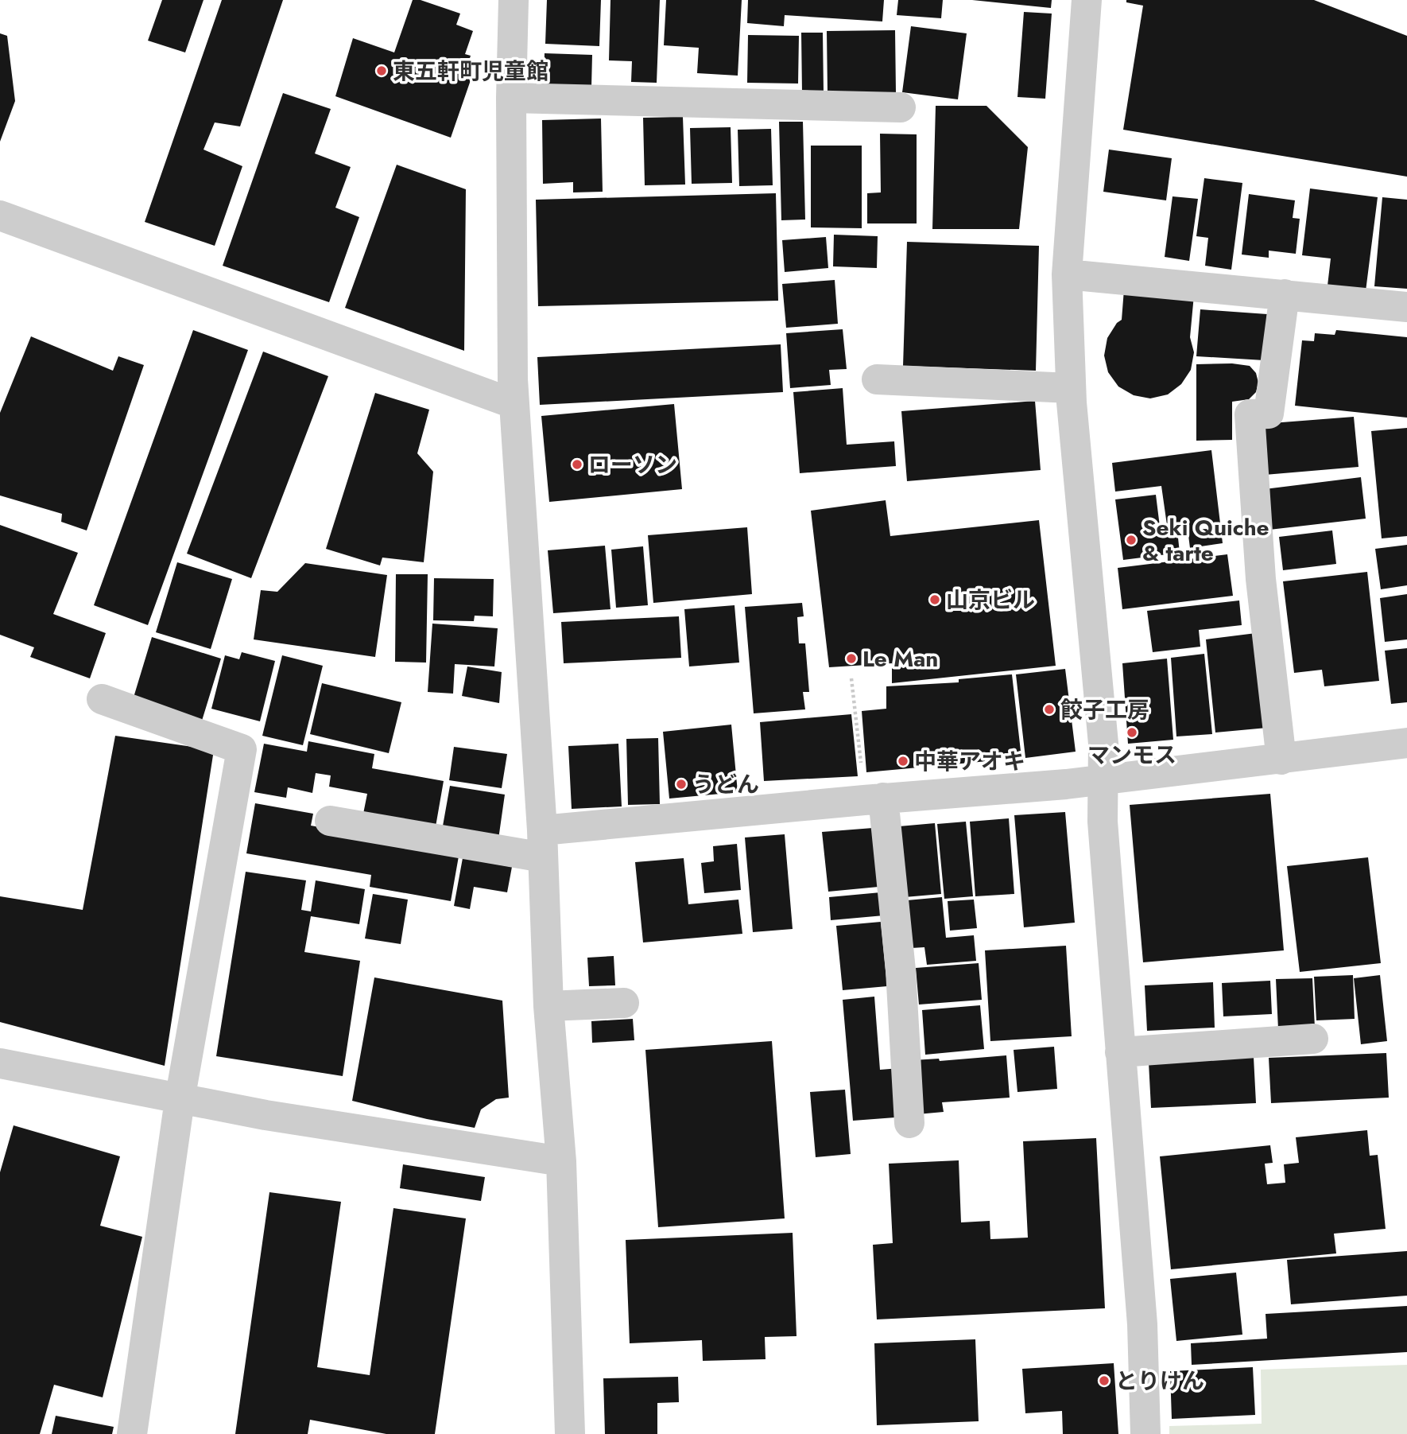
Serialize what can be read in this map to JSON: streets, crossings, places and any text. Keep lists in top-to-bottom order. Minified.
{"places":["東五軒町児童館","ローソン","Seki Quiche & tarte","山京ビル","Le Man","餃子工房","マンモス","中華アオキ","うどん","とりけん"]}
